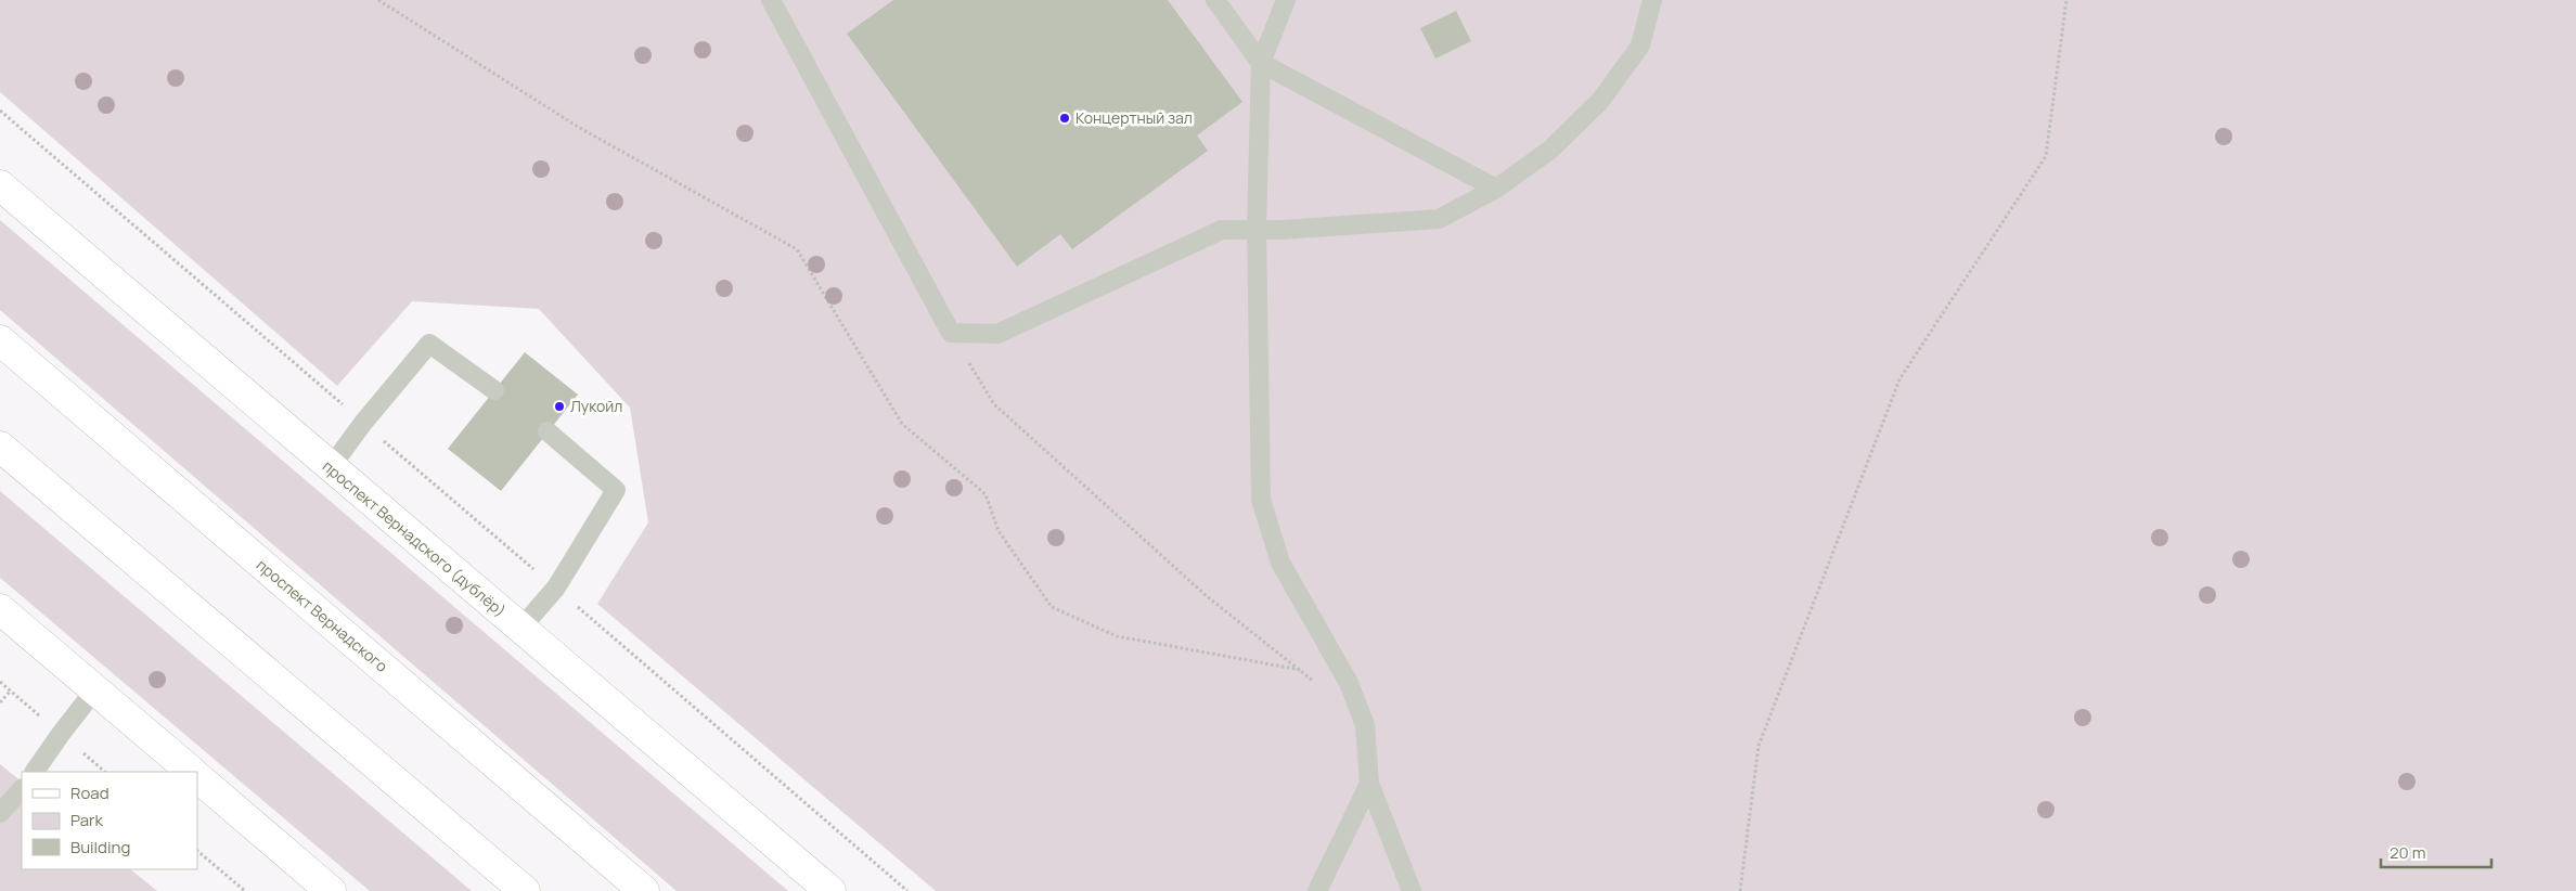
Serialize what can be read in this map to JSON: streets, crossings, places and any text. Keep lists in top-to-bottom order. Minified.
{"streets":{"main road":["проспект Вернадского (дублёр)","проспект Вернадского"]},"places":["Концертный зал","Лукойл"],"legend":["Road","Park","Building"],"scale_bar":"20 m"}
